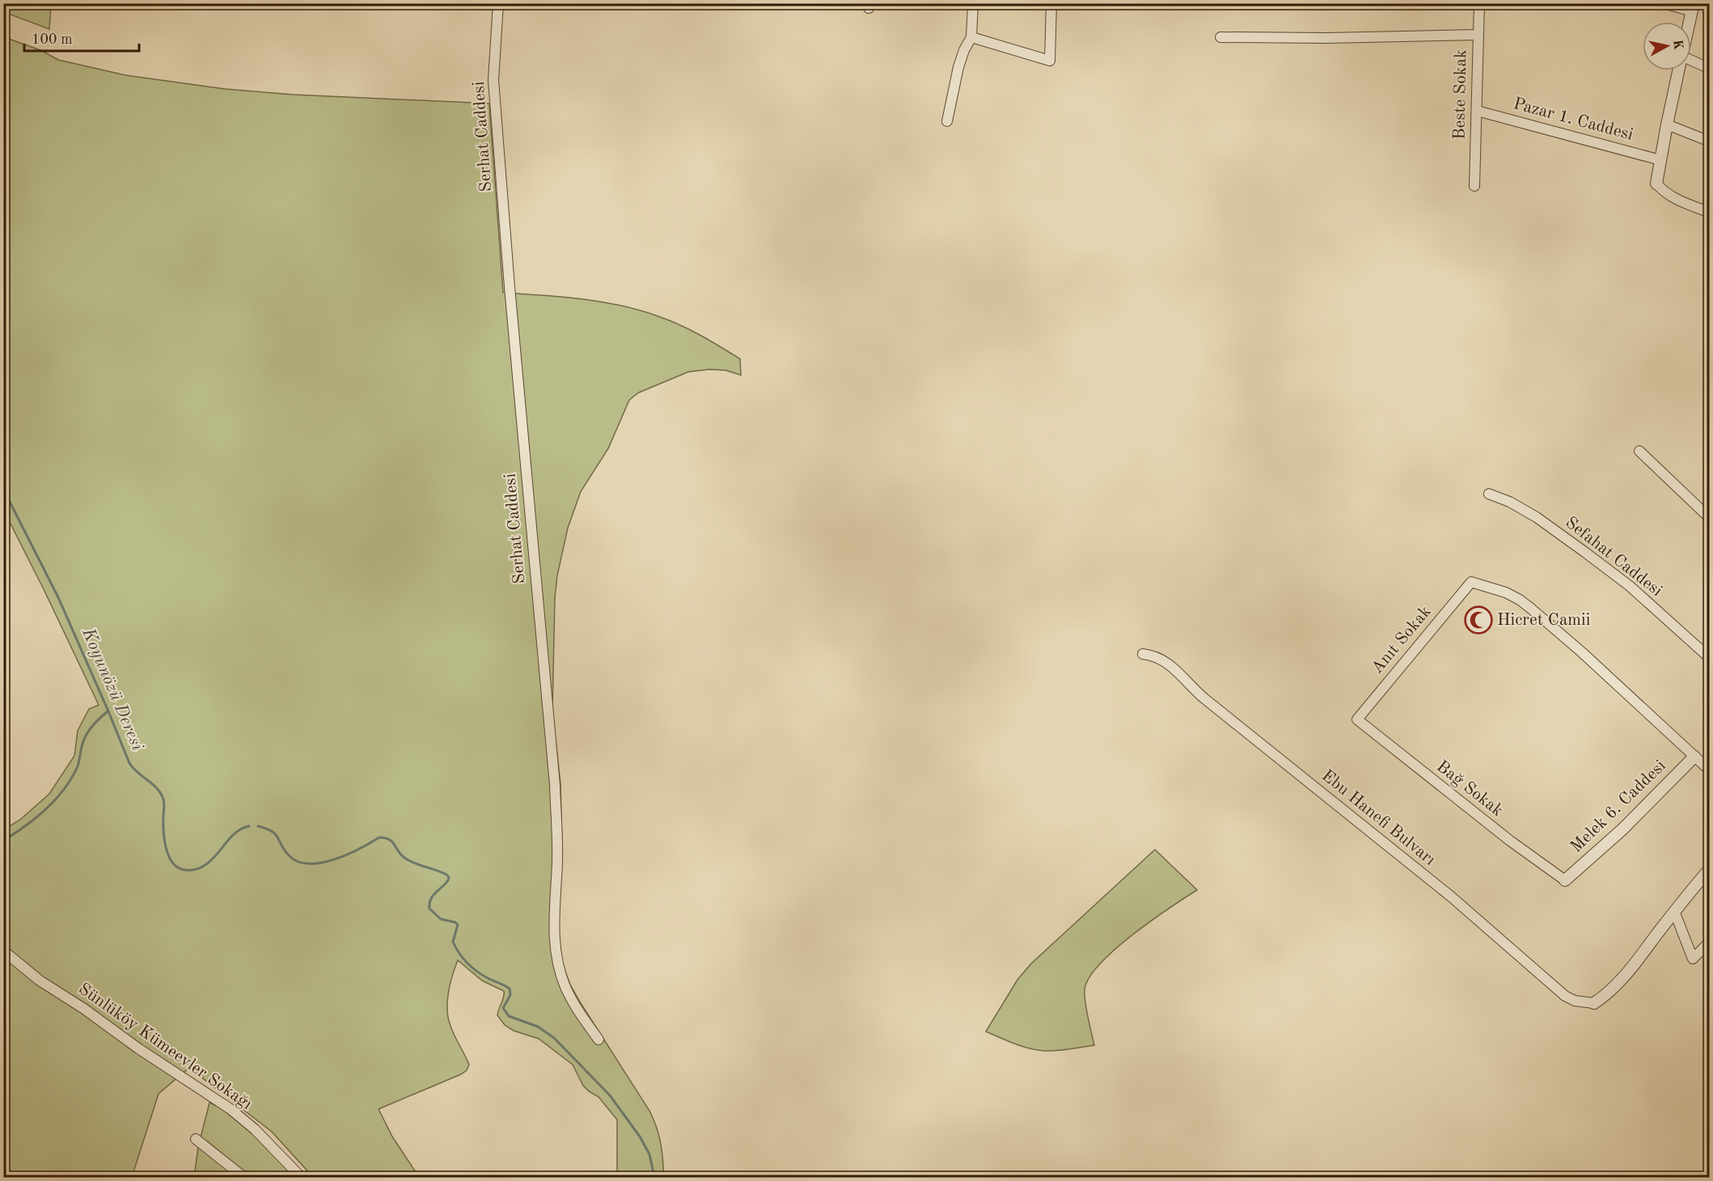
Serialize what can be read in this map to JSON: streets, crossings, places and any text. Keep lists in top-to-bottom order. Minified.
{"streets":{"street":["Beste Sokak","Pazar 1. Caddesi","Serhat Caddesi","Sefahat Caddesi","Anıt Sokak","Bağ Sokak","Melek 6. Caddesi","Ebu Hanefi Bulvarı","Sünlüköy Kümeevler Sokağı"]},"crossings":[["Beste Sokak","Pazar 1. Caddesi"],["Anıt Sokak","Bağ Sokak"],["Anıt Sokak","Melek 6. Caddesi"],["Bağ Sokak","Melek 6. Caddesi"]],"water":["Koyunözü Deresi"],"places":{"mosque":["Hicret Camii"]},"scale_bar":"100 m","north":"right"}
